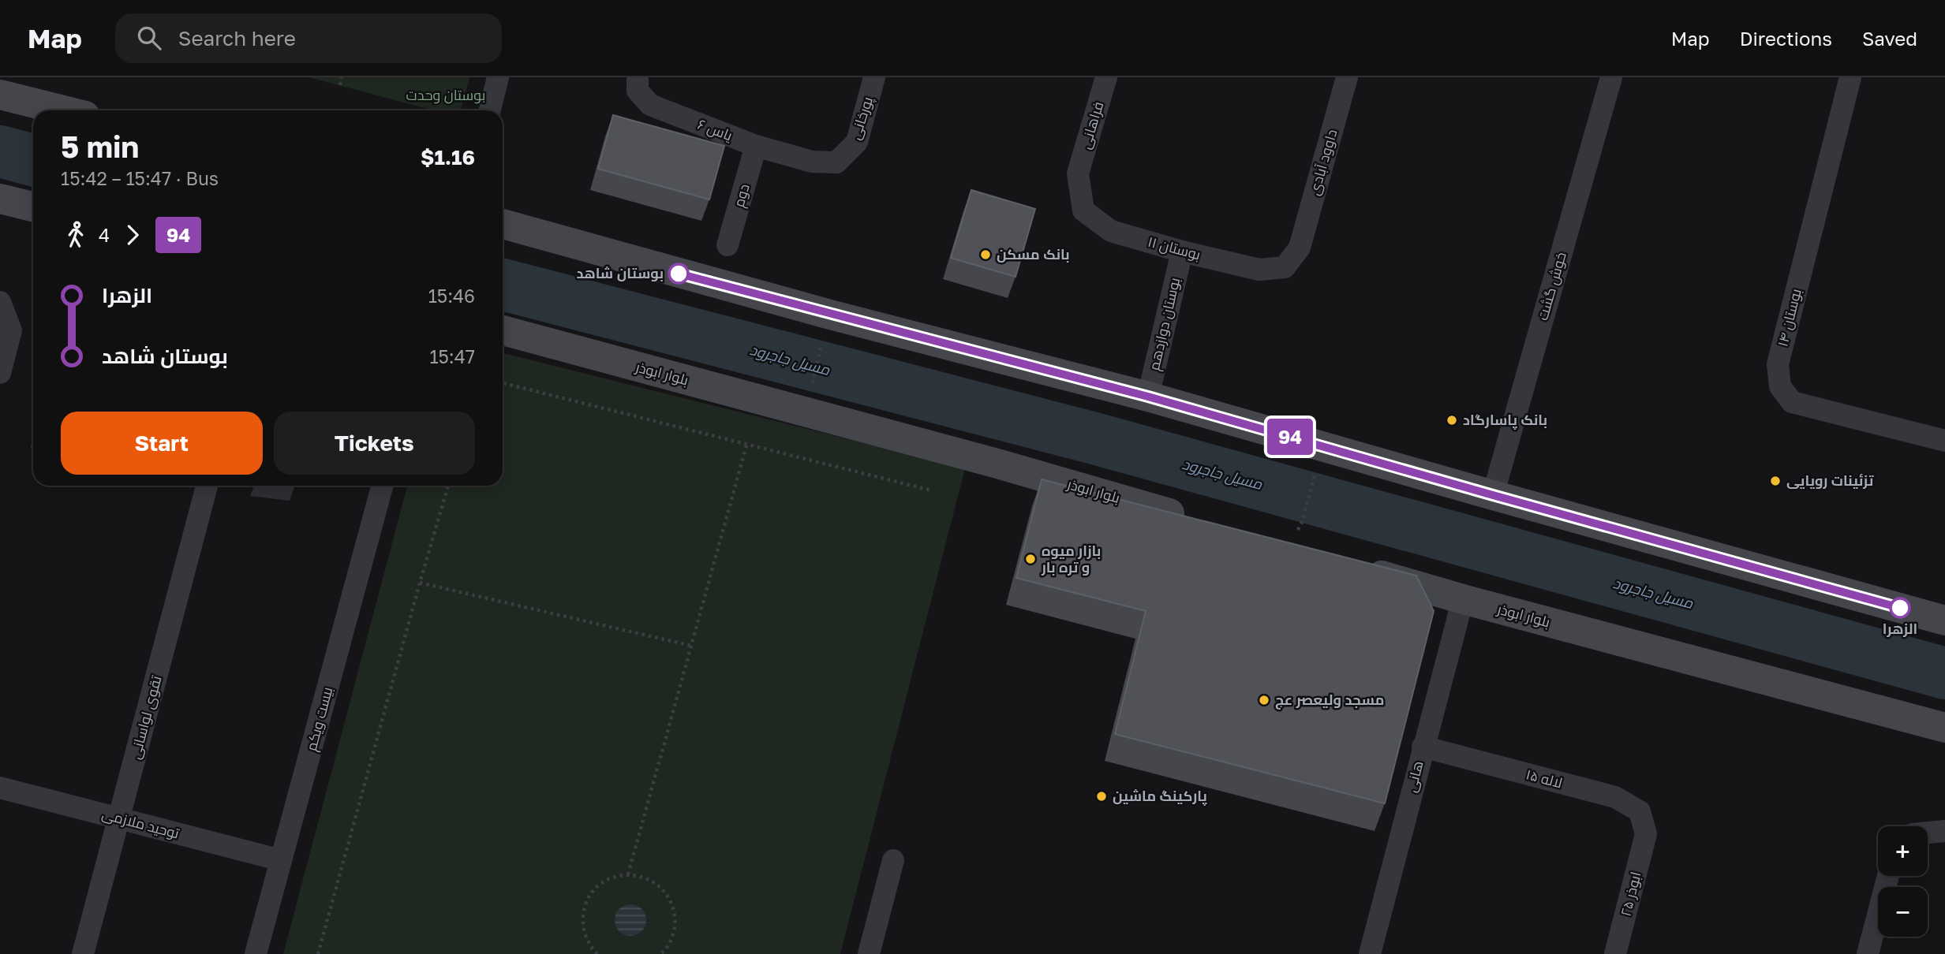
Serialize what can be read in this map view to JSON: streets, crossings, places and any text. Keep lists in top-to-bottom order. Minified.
{"streets":{"main road":["بلوار ابوذر"],"street":["پورخانی","فراهانی","یاس ۶","داوود آبادی","دوم","بوستان ۱۱","خوش گشت","بوستان ۱۴","بوستان دوازدهم","تقوی لواسانی","بیست ویکم","هانی","لاله ۱۵","توحید ملازمی","ابوذر ۲۵"]},"crossings":[["پورخانی","یاس ۶"],["فراهانی","بوستان ۱۱"],["یاس ۶","دوم"],["داوود آبادی","بوستان ۱۱"],["بوستان ۱۱","بوستان دوازدهم"],["بلوار ابوذر","هانی"],["تقوی لواسانی","توحید ملازمی"],["بیست ویکم","توحید ملازمی"],["هانی","لاله ۱۵"],["لاله ۱۵","ابوذر ۲۵"]],"water":["مسیل جاجرود"],"parks":["بوستان وحدت"],"places":["بانک مسکن","بوستان شاهد","بانک پاسارگاد","تزئینات رویایی","بازار میوه و تره بار","الزهرا","مسجد ولیعصر عج","پارکینگ ماشین"],"lines":["bus line 94"],"page":{"header":"Map","search":"Search here","nav":["Map","Directions","Saved"],"on_map":"94","heading":["5 min","15:42 – 15:47 · Bus","$1.16"],"legs":["4","94"],"list":[{"name":"الزهرا","value":"15:46"},{"name":"بوستان شاهد","value":"15:47"}],"buttons":["Start","Tickets"],"map_buttons":["+","−"]}}
